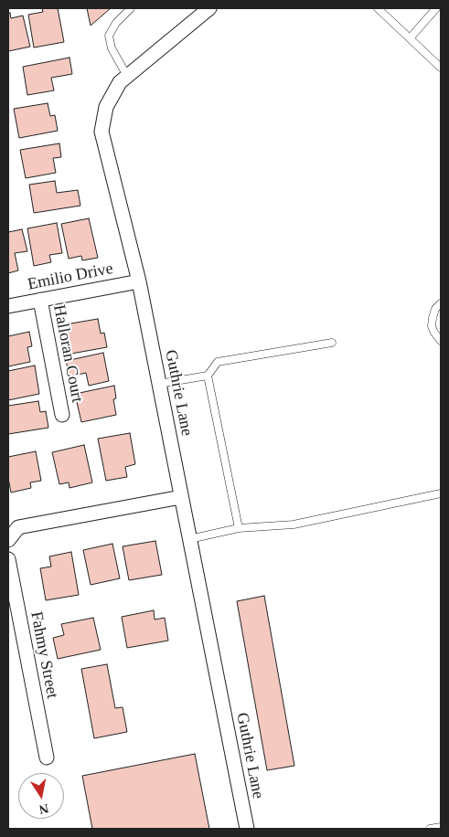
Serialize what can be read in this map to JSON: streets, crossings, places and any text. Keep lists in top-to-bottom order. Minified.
{"streets":{"street":["Emilio Drive","Halloran Court","Guthrie Lane","Fahmy Street"]},"crossings":[["Emilio Drive","Halloran Court"],["Emilio Drive","Guthrie Lane"]],"north":"bottom"}
